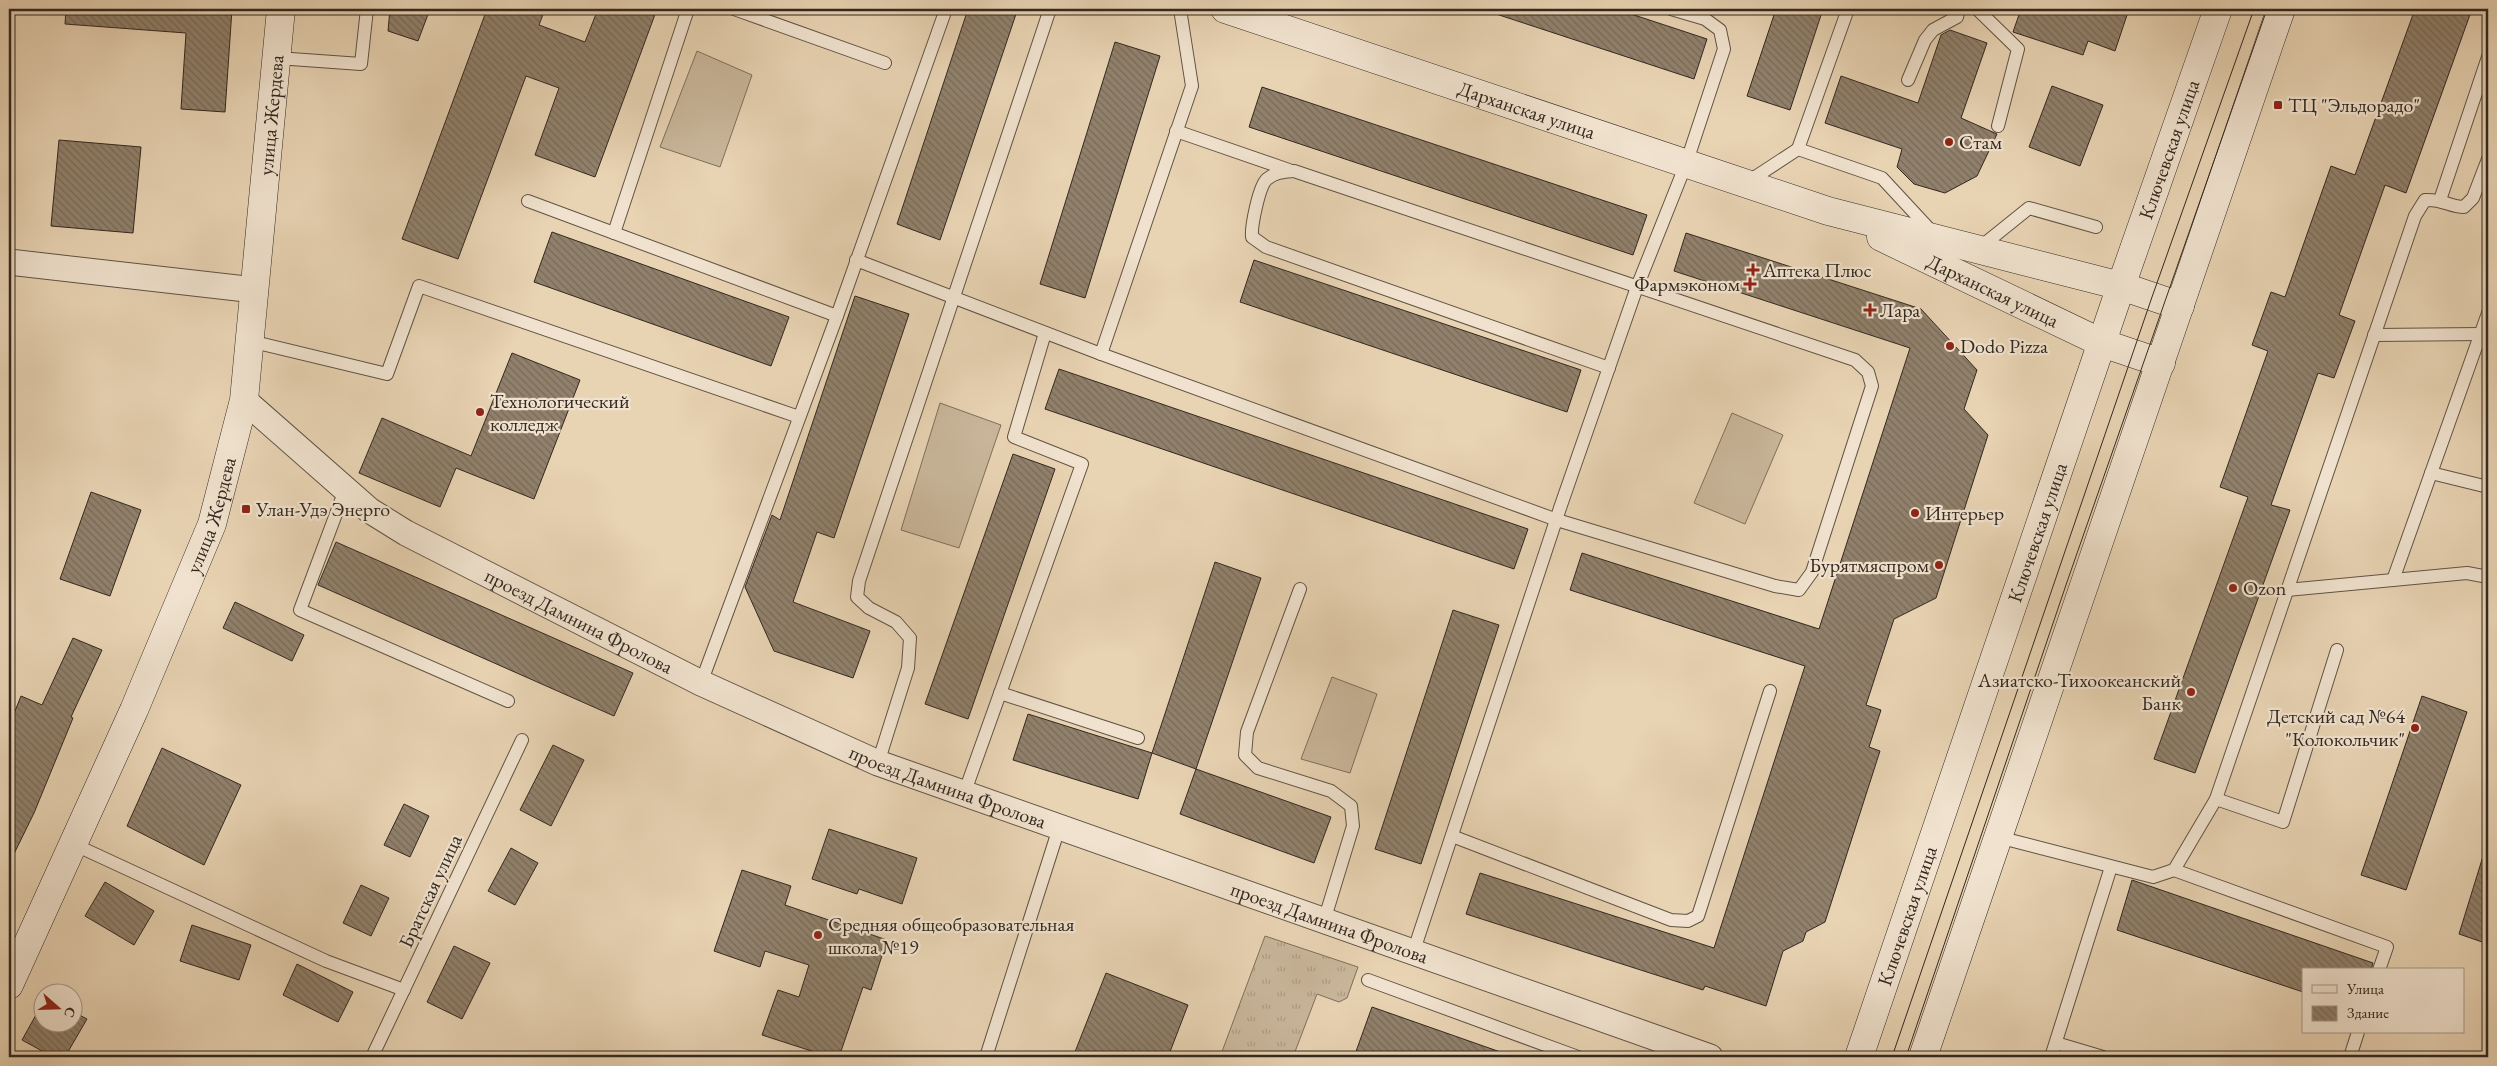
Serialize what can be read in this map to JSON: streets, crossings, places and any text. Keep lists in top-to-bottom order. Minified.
{"streets":{"main road":["Дарханская улица","улица Жердева","Ключевская улица"],"street":["проезд Дамнина Фролова"],"lane":["Братская улица"]},"crossings":[["Дарханская улица","Ключевская улица"],["улица Жердева","проезд Дамнина Фролова"]],"places":{"transit":["ТЦ \"Эльдорадо\"","Улан-Удэ Энерго"],"other":["Стам","Dodo Pizza","Технологический колледж","Интерьер","Бурятмяспром","Ozon","Азиатско-Тихоокеанский Банк","Детский сад №64 \"Колокольчик\"","Средняя общеобразовательная школа №19"],"health":["Аптека Плюс","Фармэконом","Лара"]},"legend":["Улица","Здание"],"north":"right"}
